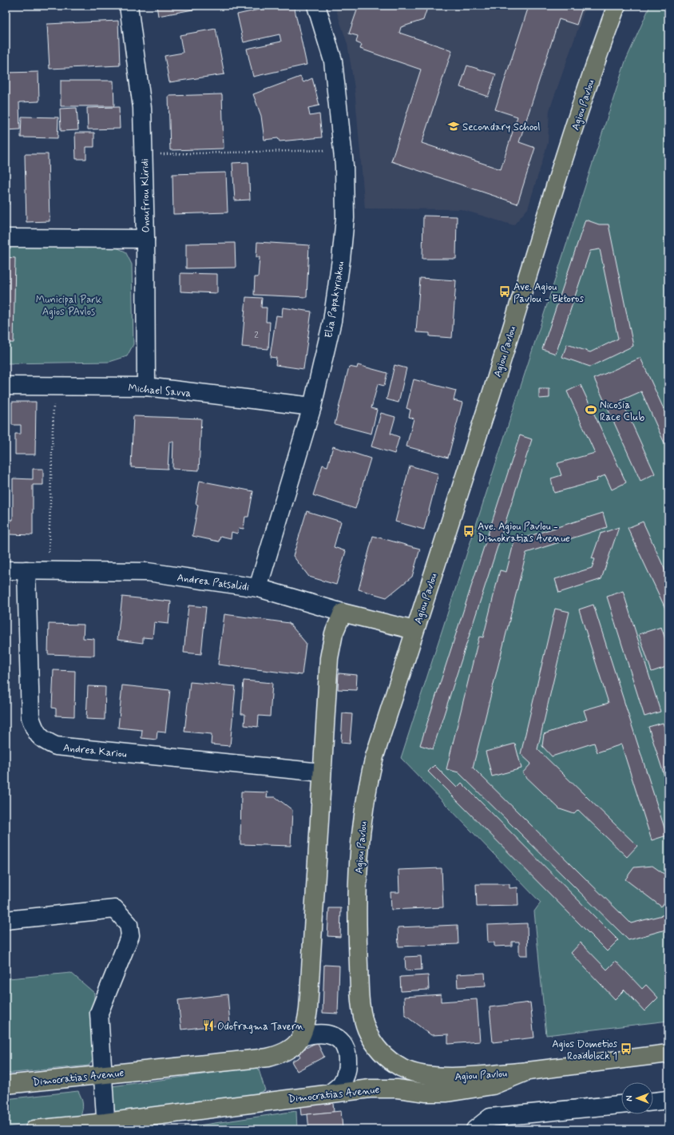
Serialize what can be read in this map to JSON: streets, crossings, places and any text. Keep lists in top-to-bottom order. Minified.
{"streets":{"main road":["Agiou Pavlou","Andrea Patsalidi","Dimocratias Avenue"],"street":["Onoufriou Kliridi","Elia Papakyriakou","Michael Savva","Andrea Kariou"]},"crossings":[["Agiou Pavlou","Andrea Patsalidi"],["Agiou Pavlou","Dimocratias Avenue"],["Onoufriou Kliridi","Michael Savva"],["Elia Papakyriakou","Michael Savva"],["Elia Papakyriakou","Andrea Patsalidi"],["Andrea Patsalidi","Andrea Kariou"]],"parks":["Municipal Park Agios PAvlos"],"places":{"school or university":["Secondary School"],"bus stop":["Ave. Agiou Pavlou - Ektoros","Ave. Agiou Pavlou - Dimokratias Avenue","Agios Dometios Roadblock 1"],"sports":["Nicosia Race Club"],"restaurant":["Odofragma Tavern"]},"house_numbers":["2"],"north":"left"}
